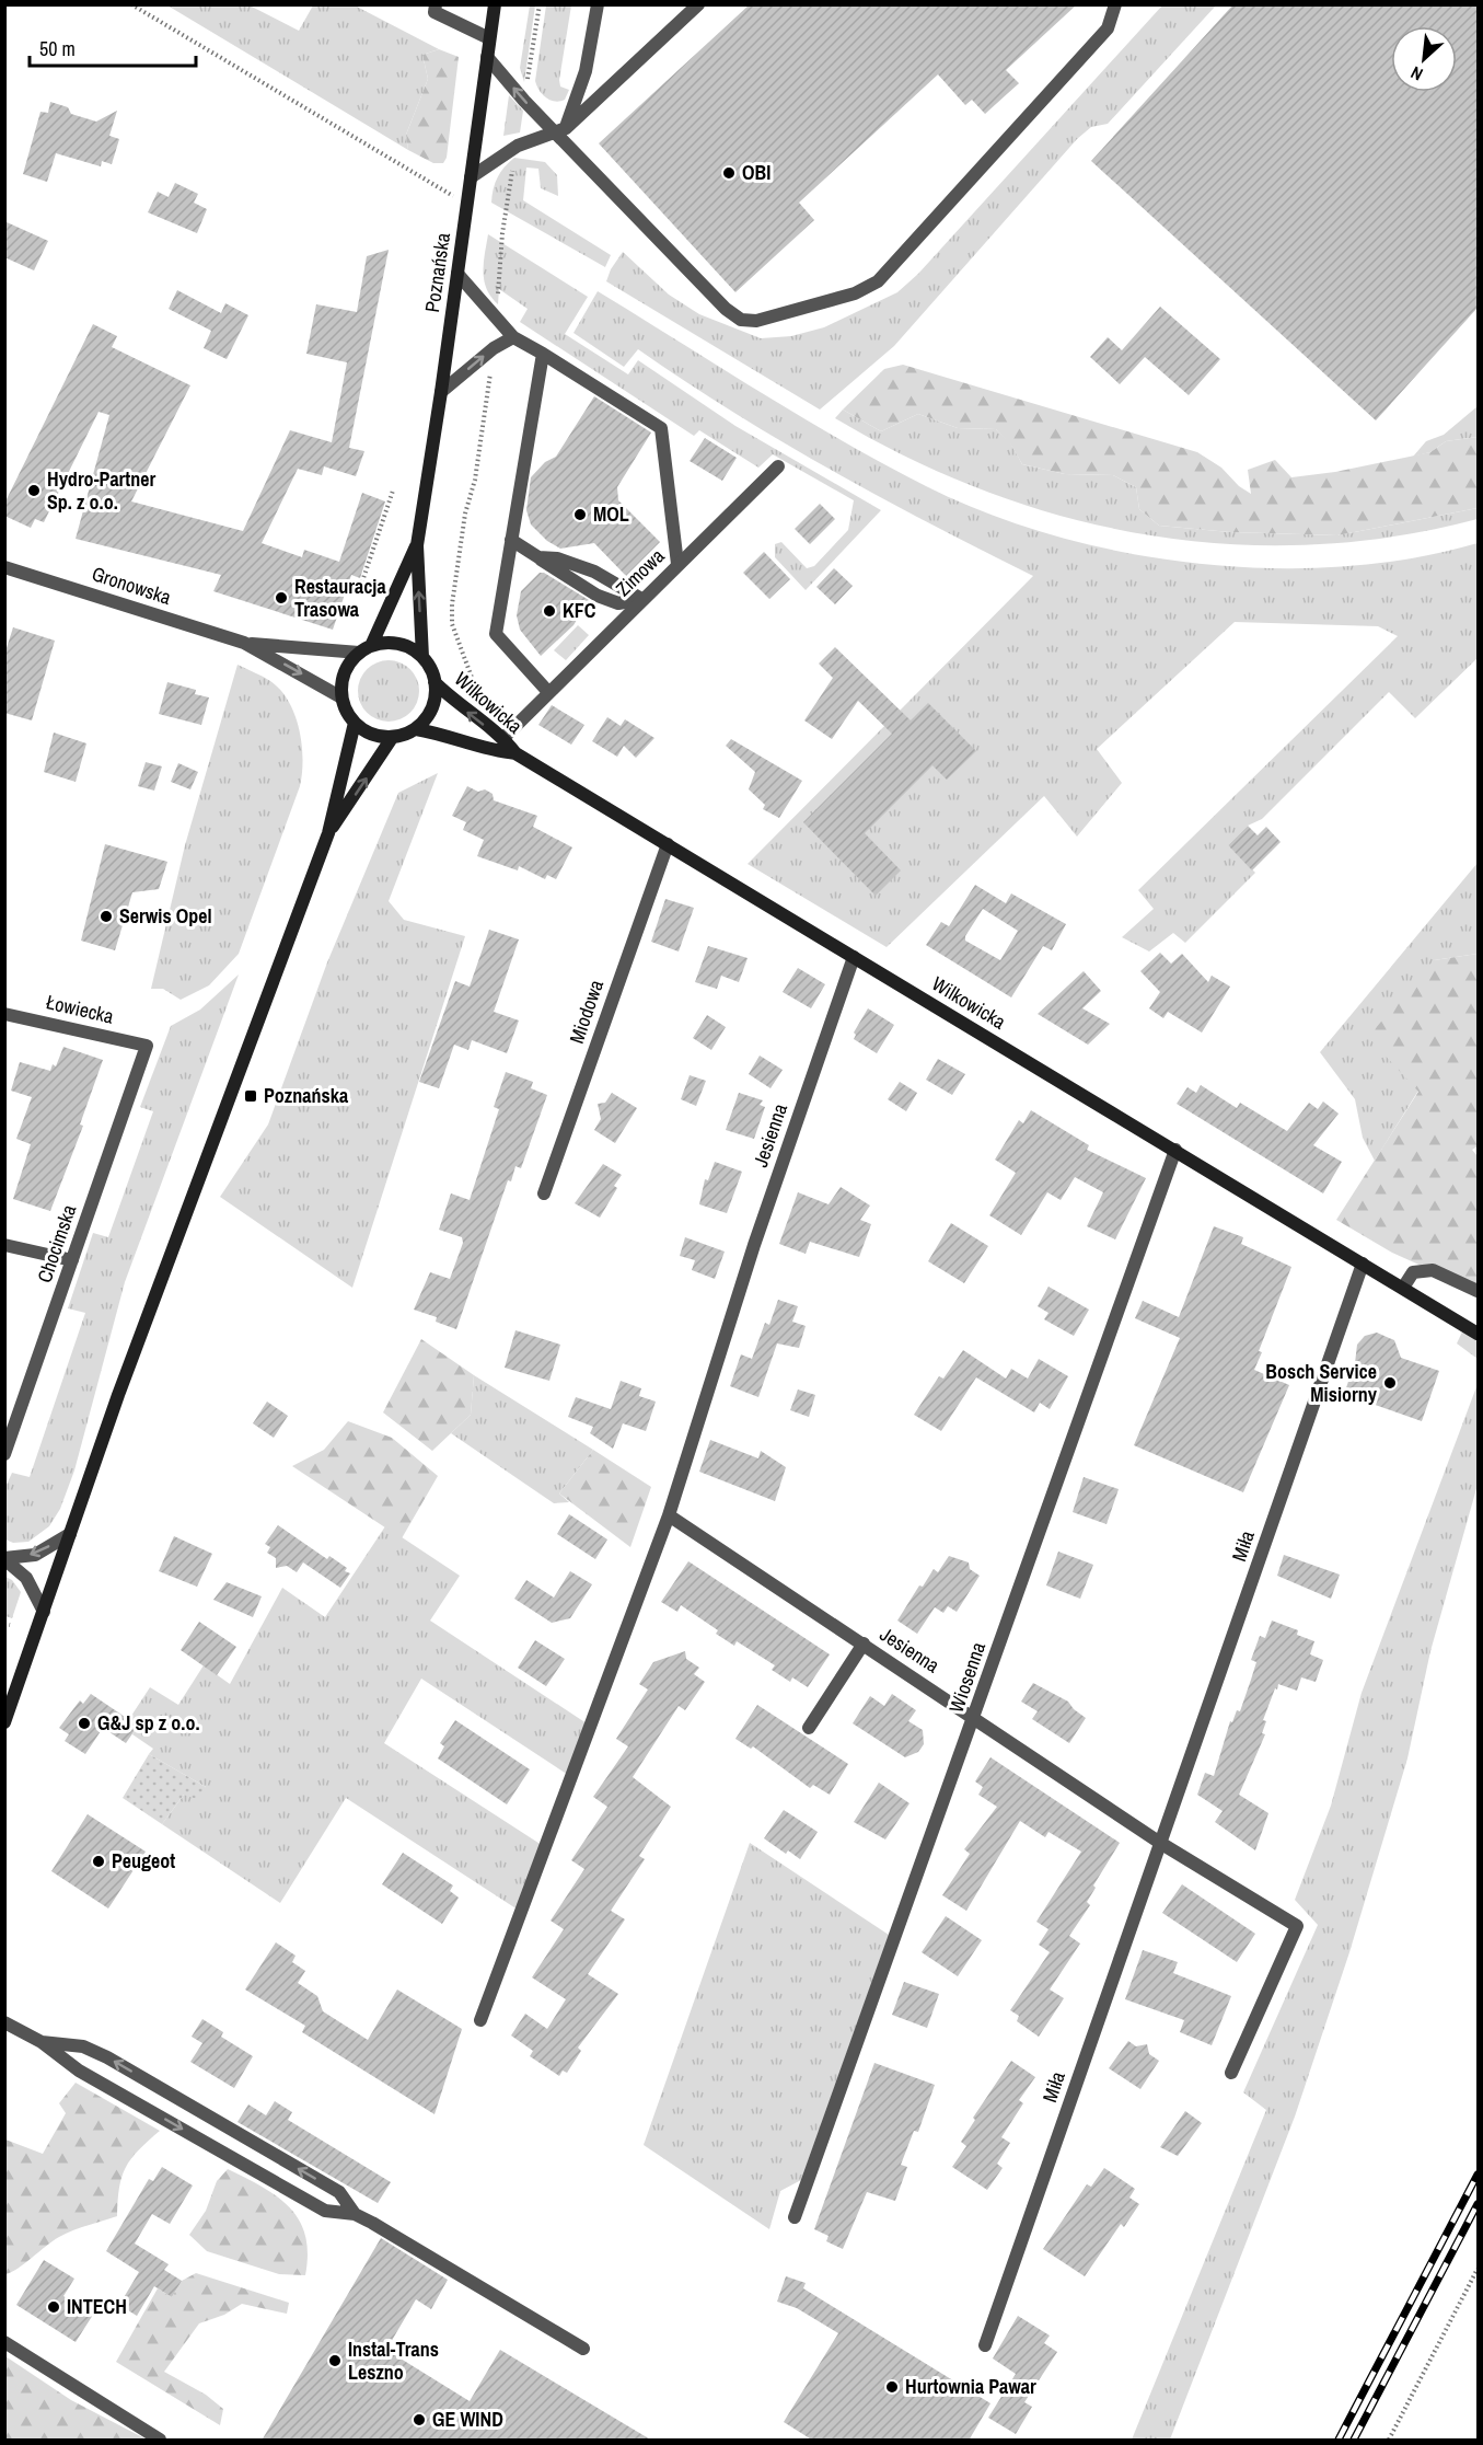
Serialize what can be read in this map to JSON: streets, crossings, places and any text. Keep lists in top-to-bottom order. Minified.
{"streets":{"main road":["Poznańska","Wilkowicka"],"street":["Zimowa","Gronowska","Łowiecka","Miodowa","Jesienna","Chocimska","Miła","Wiosenna"]},"crossings":[["Poznańska","Gronowska"],["Poznańska","Wilkowicka"],["Zimowa","Wilkowicka"],["Gronowska","Wilkowicka"],["Wilkowicka","Miodowa"],["Wilkowicka","Jesienna"],["Wilkowicka","Miła"],["Wilkowicka","Wiosenna"],["Łowiecka","Chocimska"],["Jesienna","Miła"],["Jesienna","Wiosenna"]],"places":{"other":["OBI","Hydro-Partner Sp. z o.o.","MOL","Restauracja Trasowa","KFC","Serwis Opel","Bosch Service Misiorny","G&J sp z o.o.","Peugeot","INTECH","Instal-Trans Leszno","Hurtownia Pawar","GE WIND"],"transit":["Poznańska"]},"scale_bar":"50 m","north":"bottom left"}
